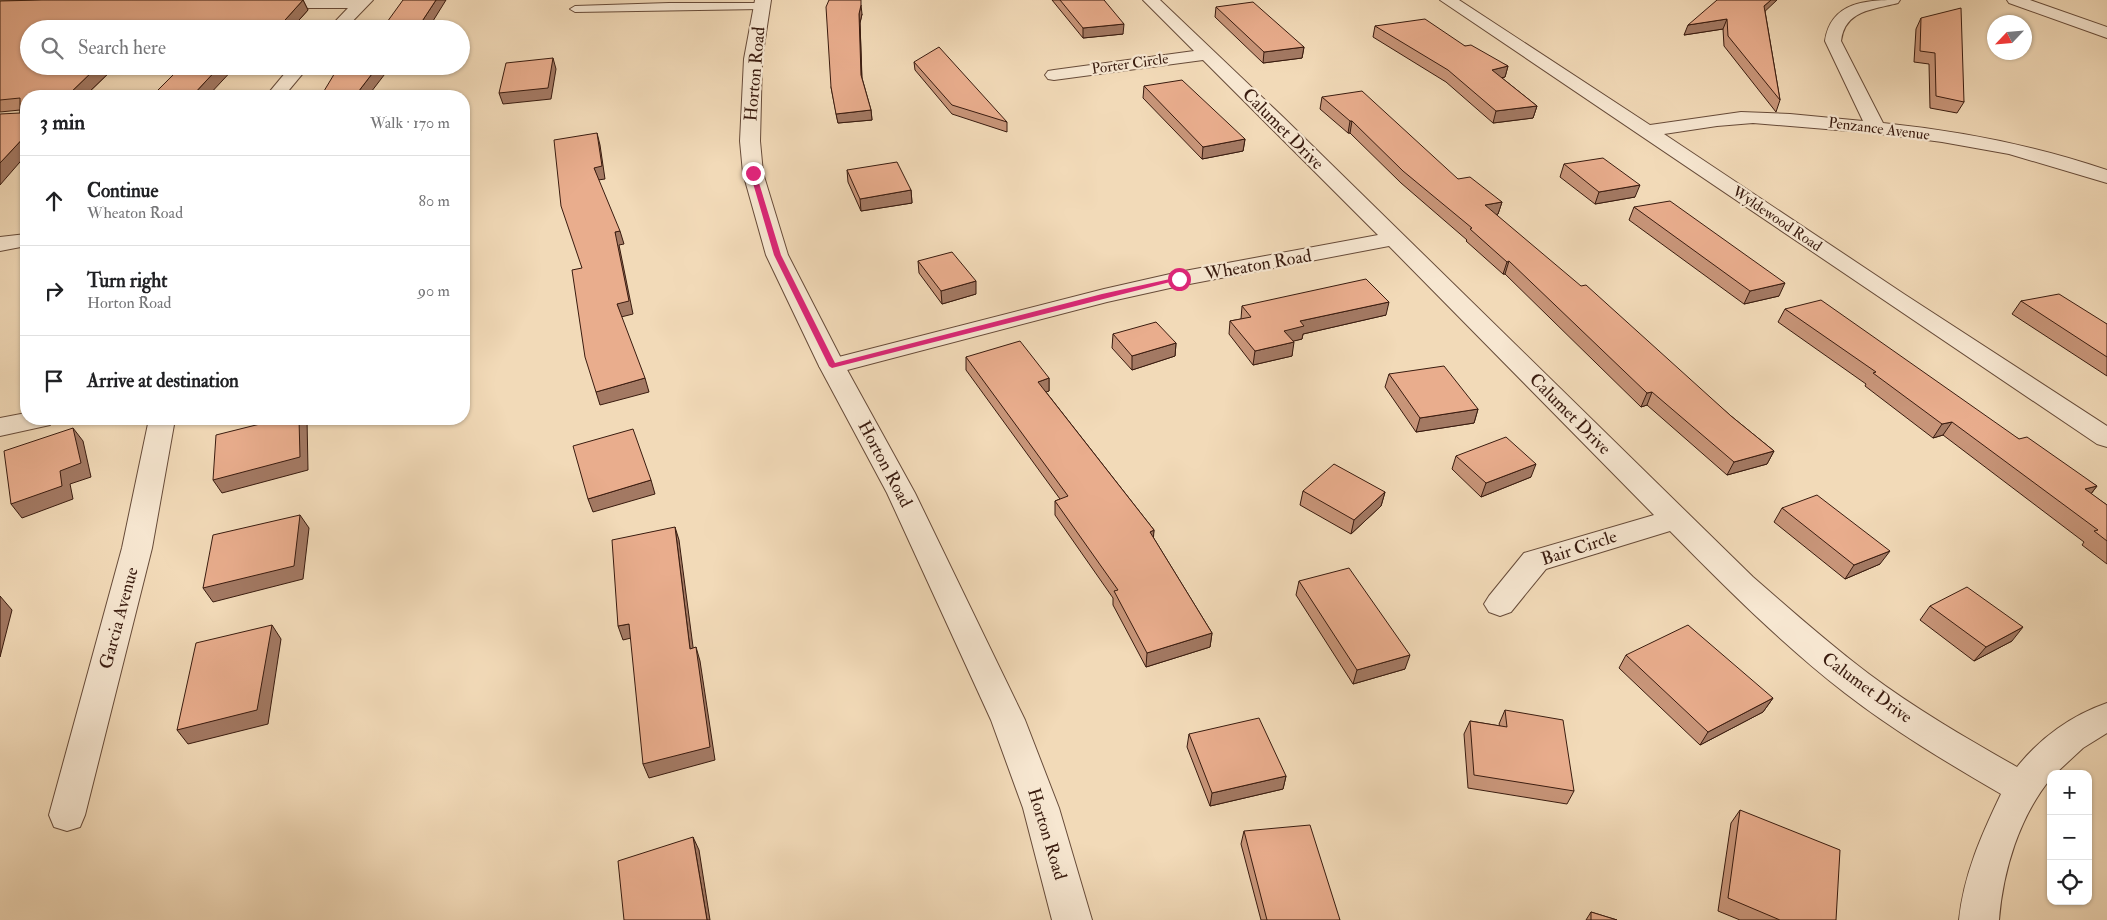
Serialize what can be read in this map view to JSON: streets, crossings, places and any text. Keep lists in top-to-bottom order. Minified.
{"streets":{"street":["Porter Circle","Horton Road","Calumet Drive","Penzance Avenue","Wyldewood Road","Wheaton Road","Bair Circle","Garcia Avenue"]},"crossings":[["Porter Circle","Calumet Drive"],["Horton Road","Wheaton Road"],["Calumet Drive","Wheaton Road"],["Calumet Drive","Bair Circle"],["Penzance Avenue","Wyldewood Road"]],"north":"bottom left","page":{"search":"Search here","heading":["3 min","Walk · 170 m"],"list":[["Continue","Wheaton Road","80 m"],["Turn right","Horton Road","90 m"],"Arrive at destination"],"map_buttons":["+","−"]}}
